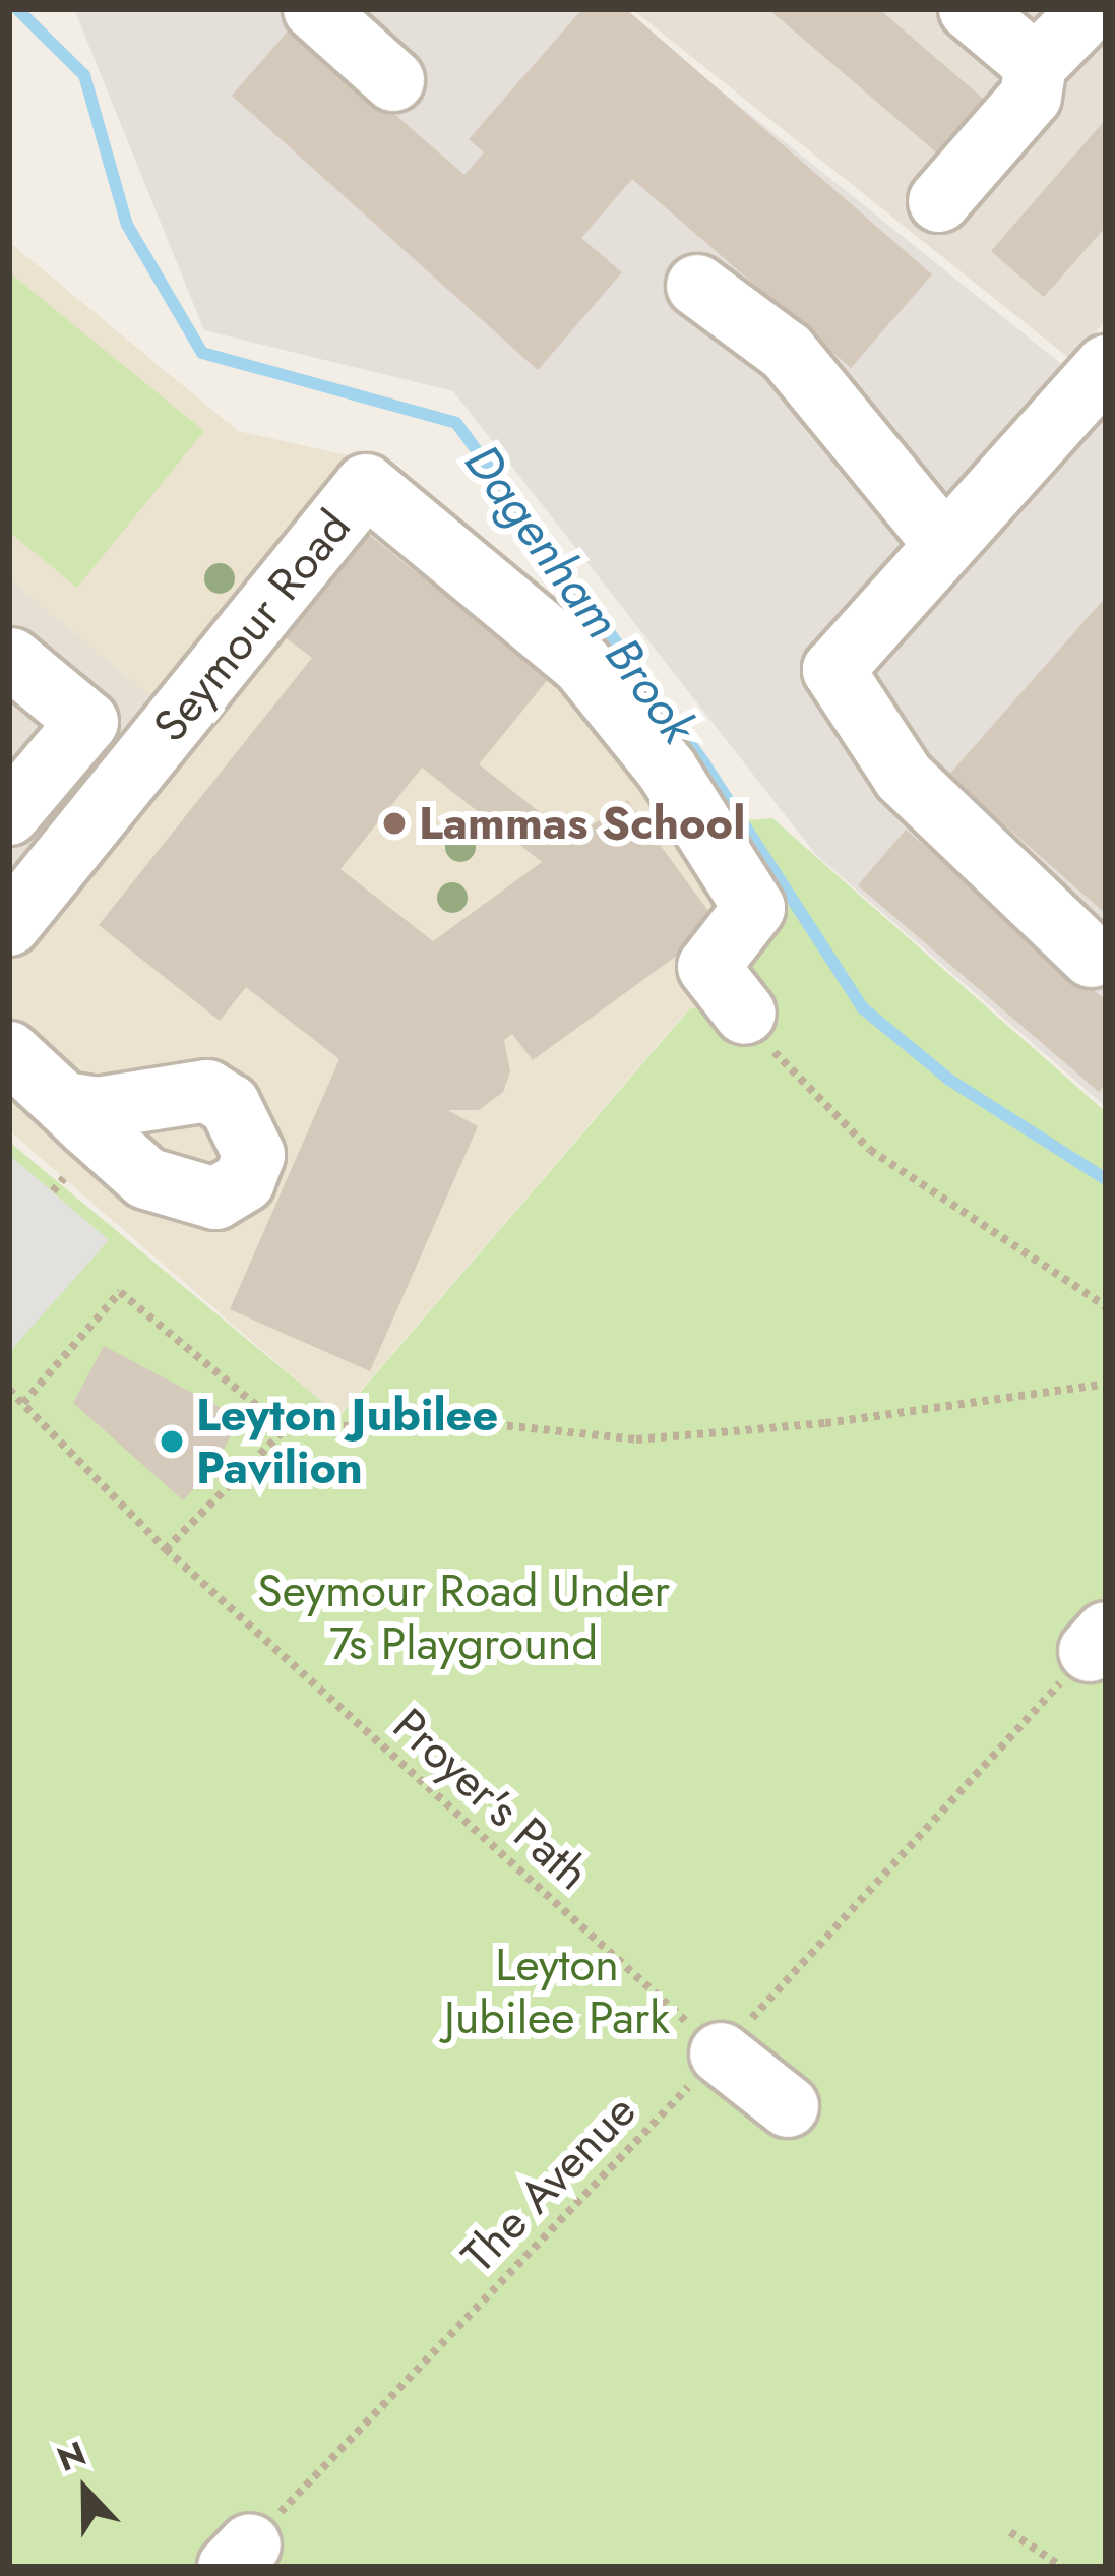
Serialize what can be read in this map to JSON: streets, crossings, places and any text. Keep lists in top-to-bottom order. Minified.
{"streets":{"street":["Seymour Road"],"path":["Proyer's Path","The Avenue"]},"crossings":[["Proyer's Path","The Avenue"]],"water":["Dagenham Brook"],"parks":["Seymour Road Under 7s Playground","Leyton Jubilee Park"],"places":["Lammas School","Leyton Jubilee Pavilion"],"north":"top"}
